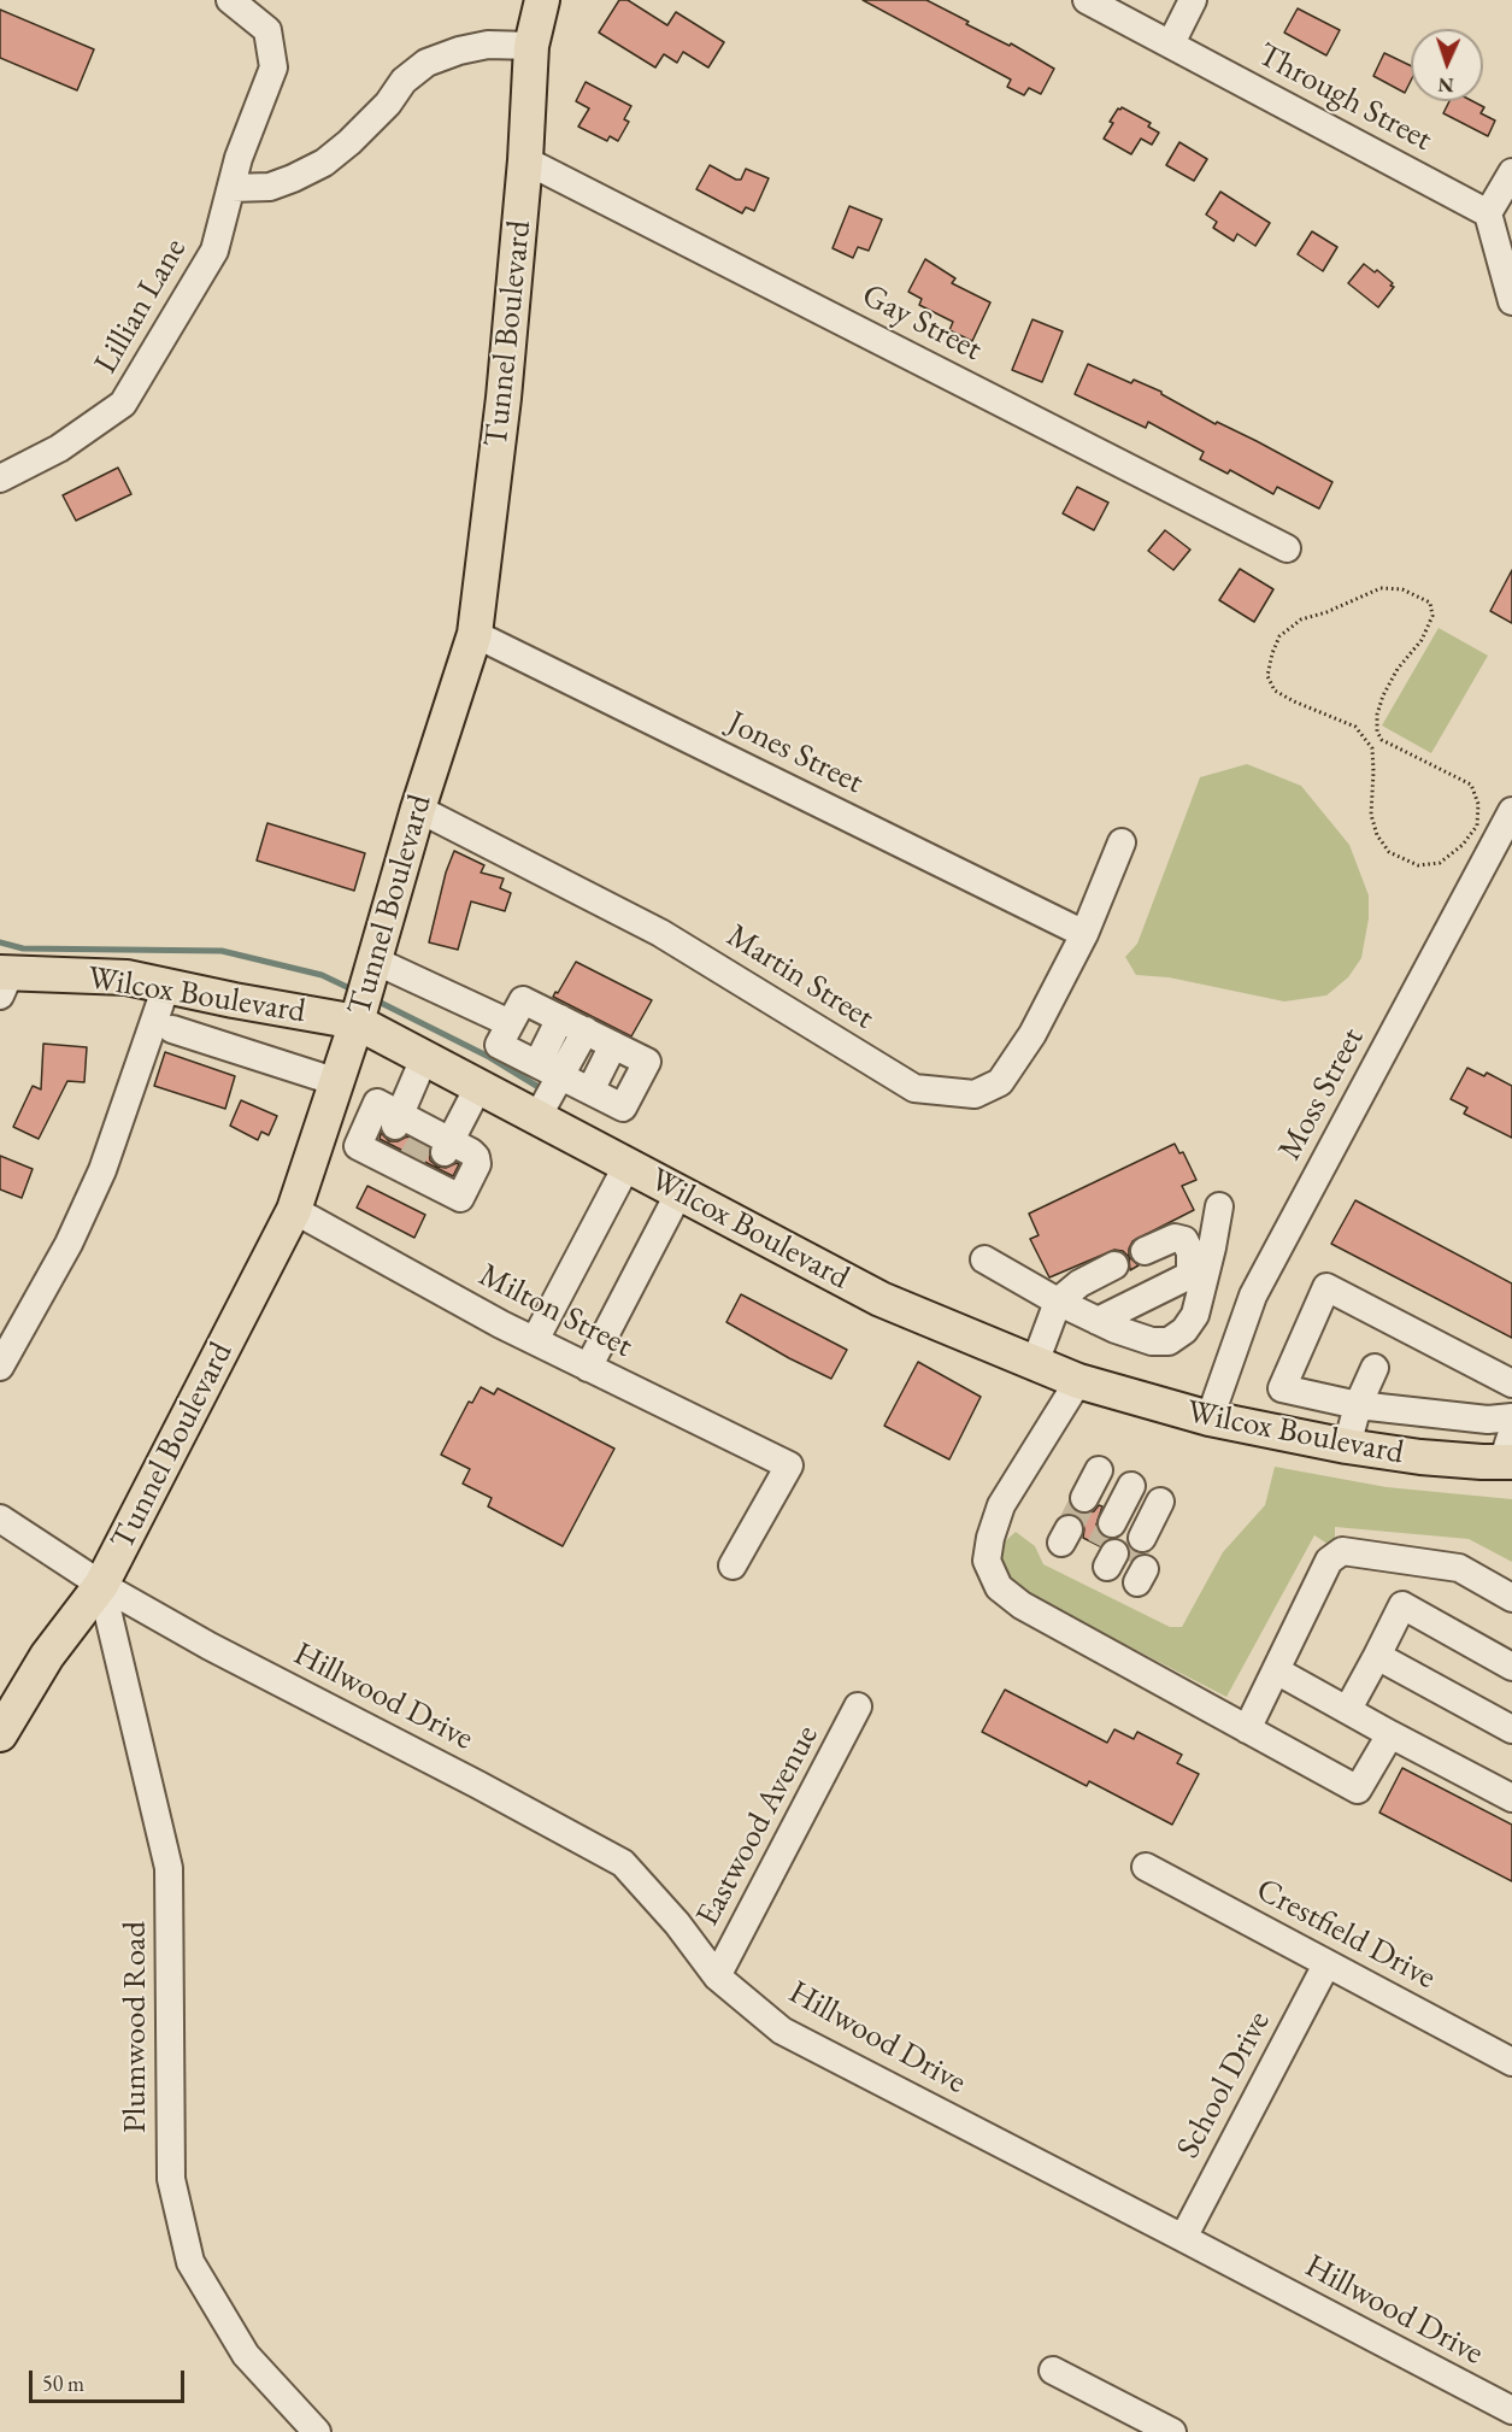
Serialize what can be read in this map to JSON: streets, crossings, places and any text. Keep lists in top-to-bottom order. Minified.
{"streets":{"main road":["Tunnel Boulevard","Wilcox Boulevard"],"street":["Through Street","Lillian Lane","Gay Street","Jones Street","Martin Street","Moss Street","Milton Street","Hillwood Drive","Eastwood Avenue","Crestfield Drive","Plumwood Road","School Drive"]},"crossings":[["Gay Street","Tunnel Boulevard"],["Tunnel Boulevard","Jones Street"],["Tunnel Boulevard","Martin Street"],["Tunnel Boulevard","Wilcox Boulevard"],["Tunnel Boulevard","Milton Street"],["Tunnel Boulevard","Hillwood Drive"],["Tunnel Boulevard","Plumwood Road"],["Jones Street","Martin Street"],["Wilcox Boulevard","Moss Street"],["Hillwood Drive","Eastwood Avenue"],["Hillwood Drive","Plumwood Road"],["Hillwood Drive","School Drive"],["Crestfield Drive","School Drive"]],"scale_bar":"50 m","north":"bottom"}
